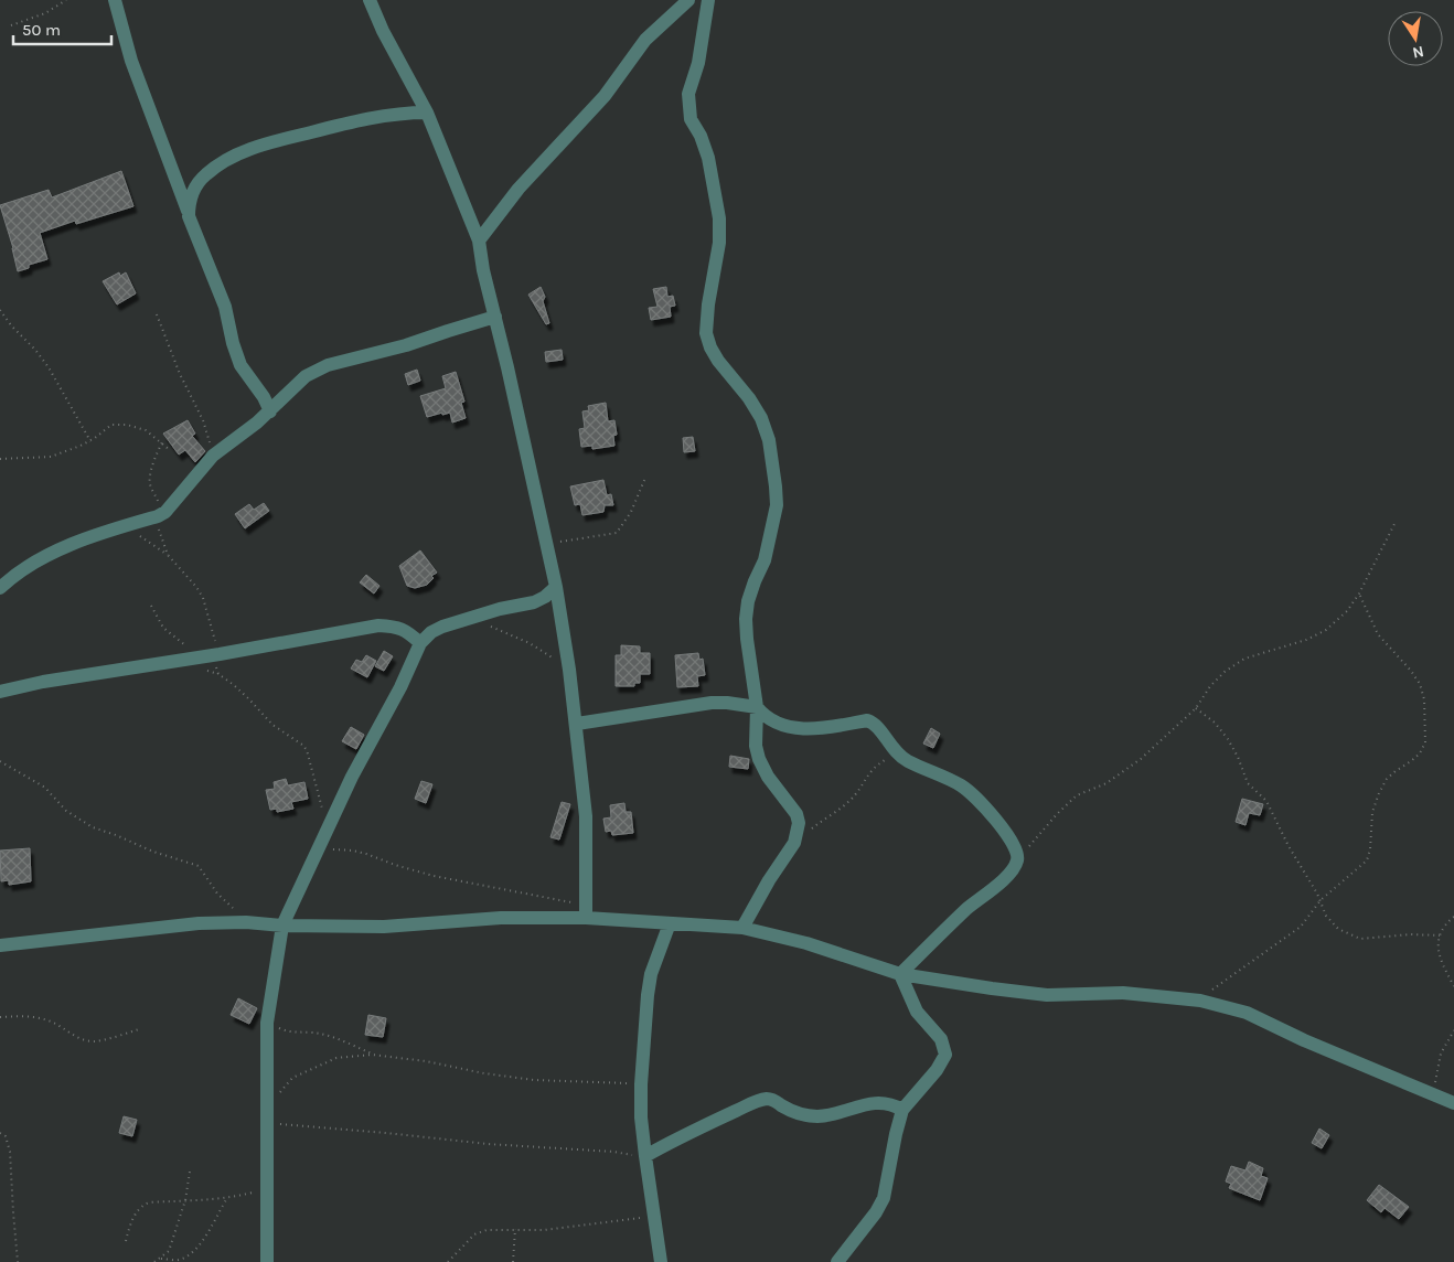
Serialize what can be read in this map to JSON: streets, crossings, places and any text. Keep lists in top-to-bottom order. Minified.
{"scale_bar":"50 m","north":"bottom"}
